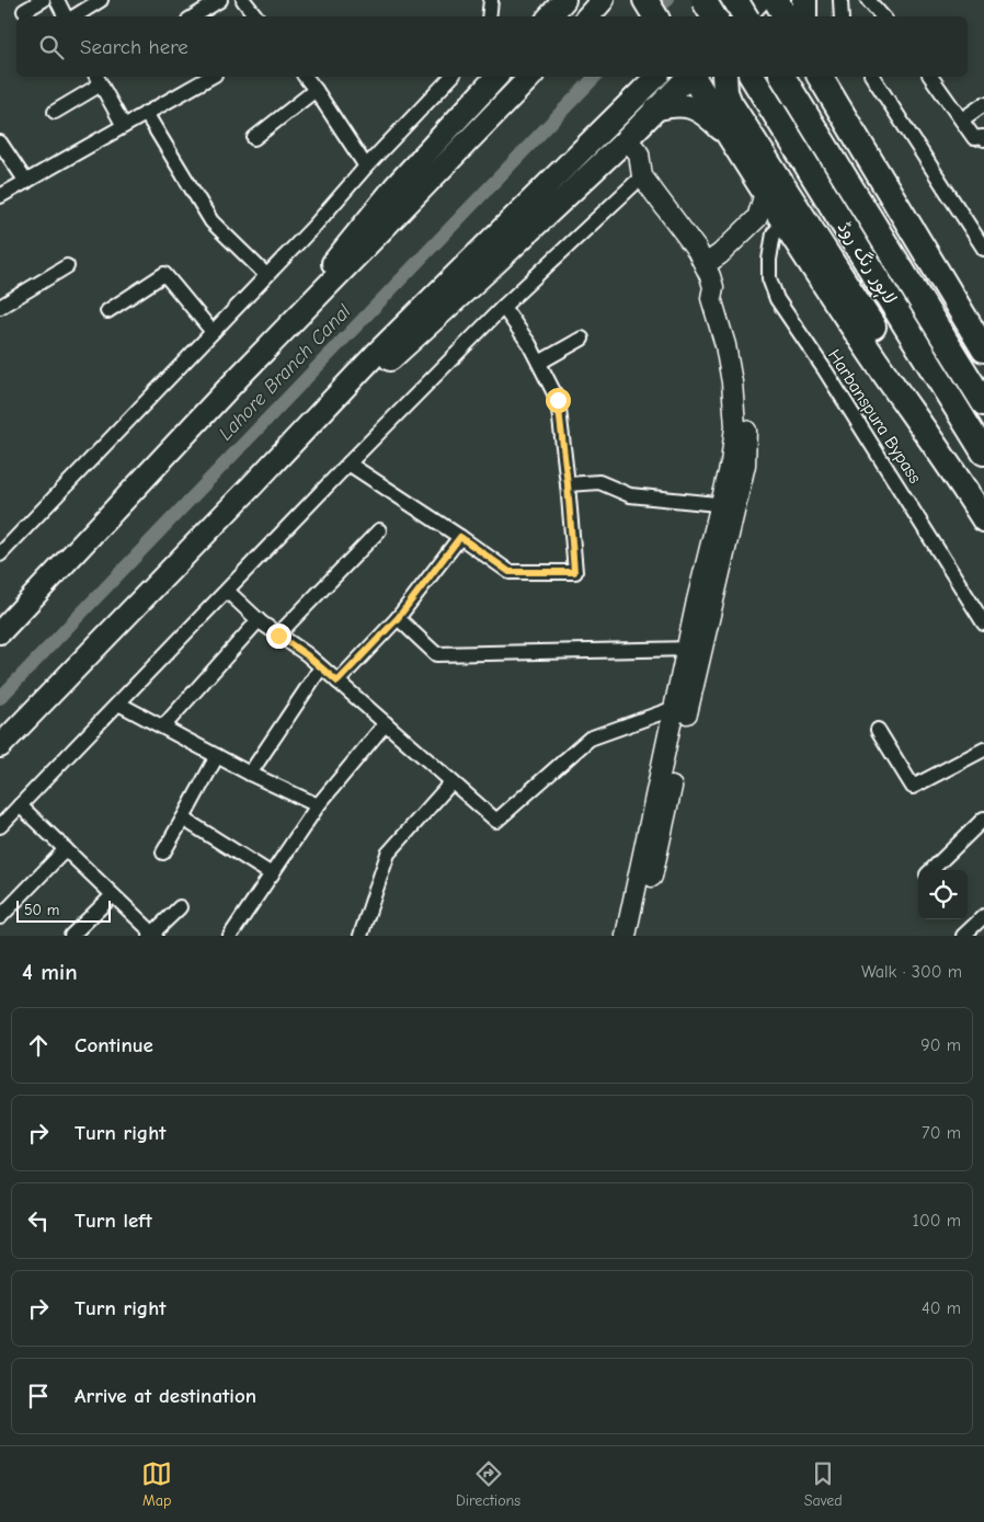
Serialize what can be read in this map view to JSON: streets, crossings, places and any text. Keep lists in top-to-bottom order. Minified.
{"streets":{"highway":["لاہور رنگ روڈ"],"street":["Harbanspura Bypass"]},"water":["Lahore Branch Canal"],"scale_bar":"50 m","page":{"search":"Search here","scale":"50 m","heading":["4 min","Walk · 300 m"],"list":[["Continue","90 m"],["Turn right","70 m"],["Turn left","100 m"],["Turn right","40 m"],"Arrive at destination"],"nav":["Map","Directions","Saved"]}}
